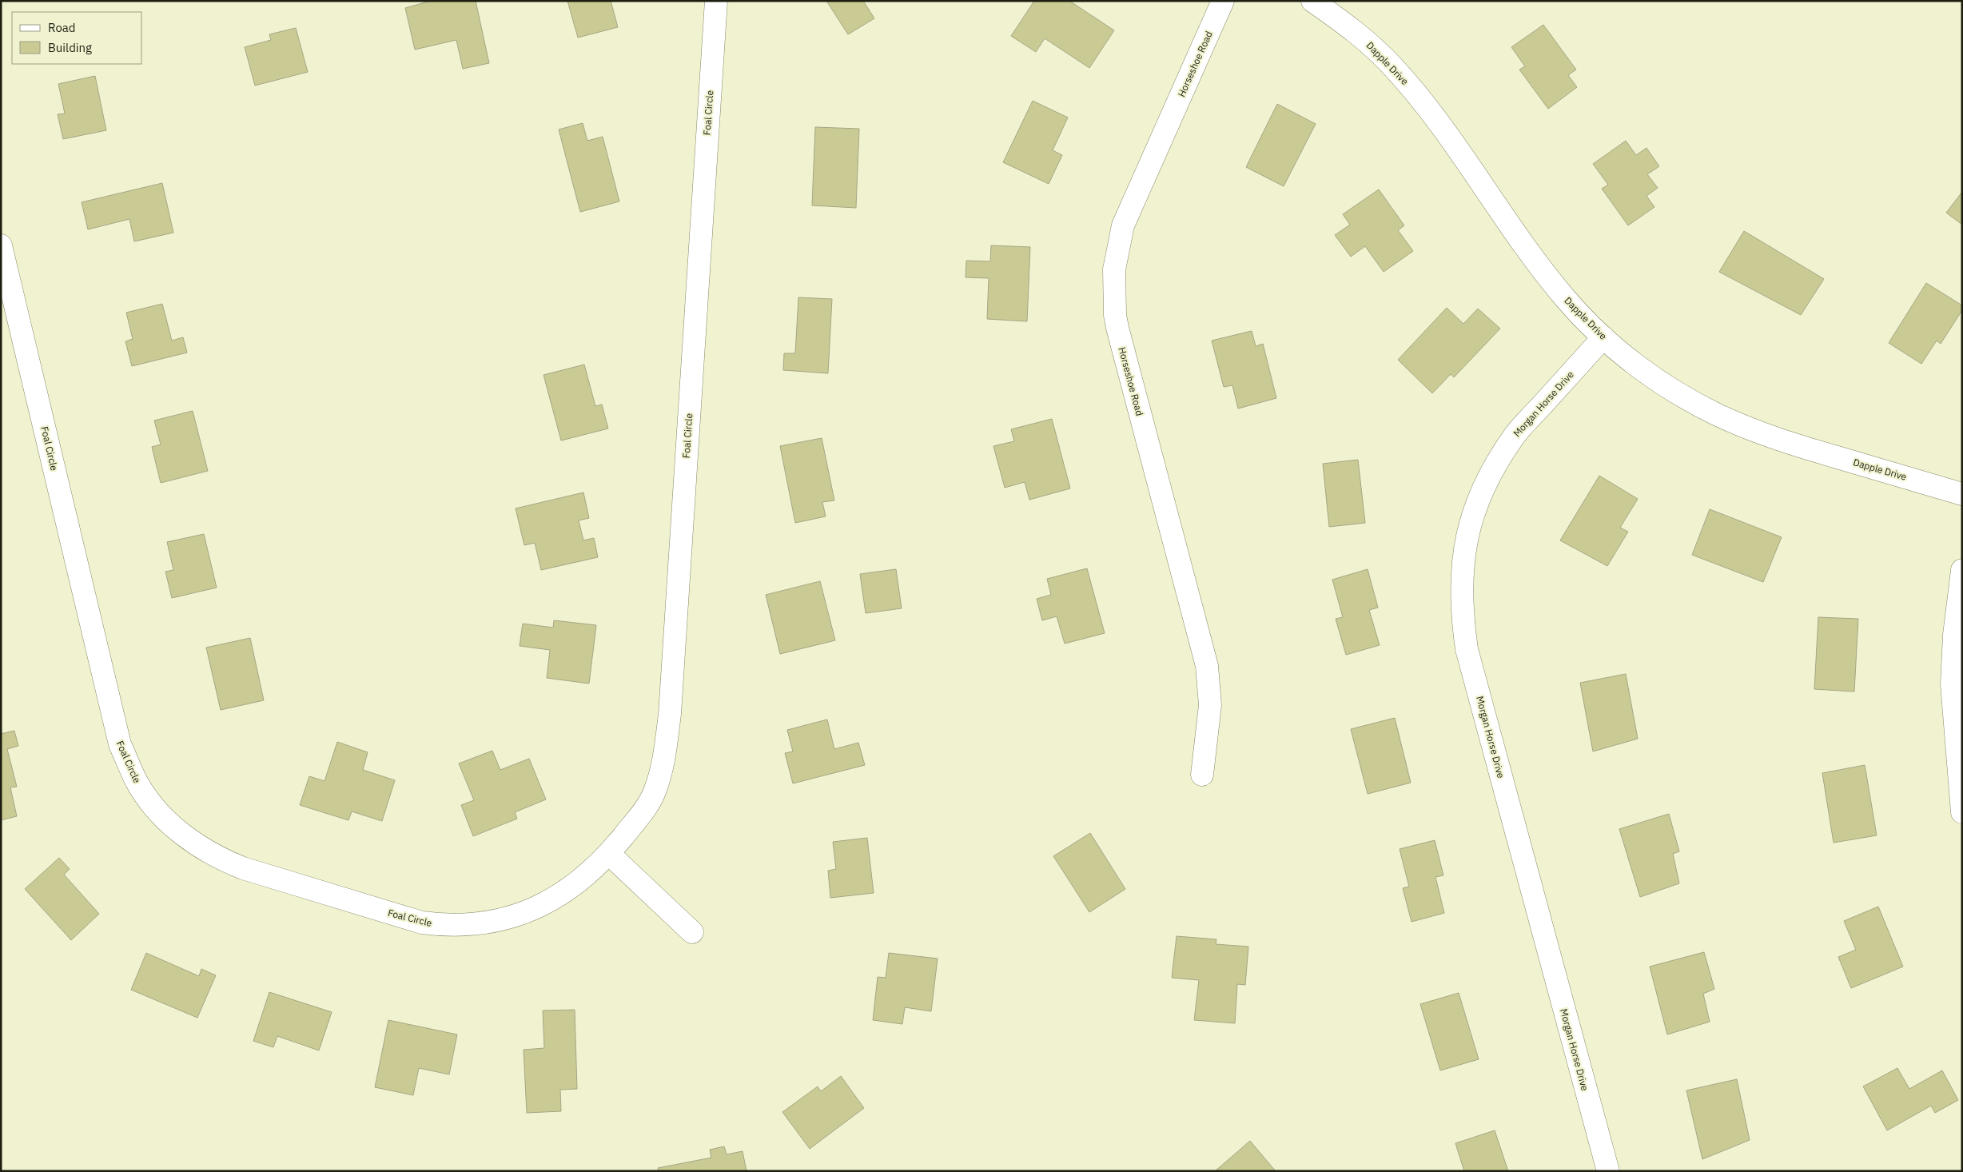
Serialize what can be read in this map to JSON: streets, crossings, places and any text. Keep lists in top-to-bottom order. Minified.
{"streets":{"street":["Dapple Drive","Horseshoe Road","Foal Circle","Morgan Horse Drive"]},"crossings":[["Dapple Drive","Morgan Horse Drive"]],"legend":["Road","Building"]}
